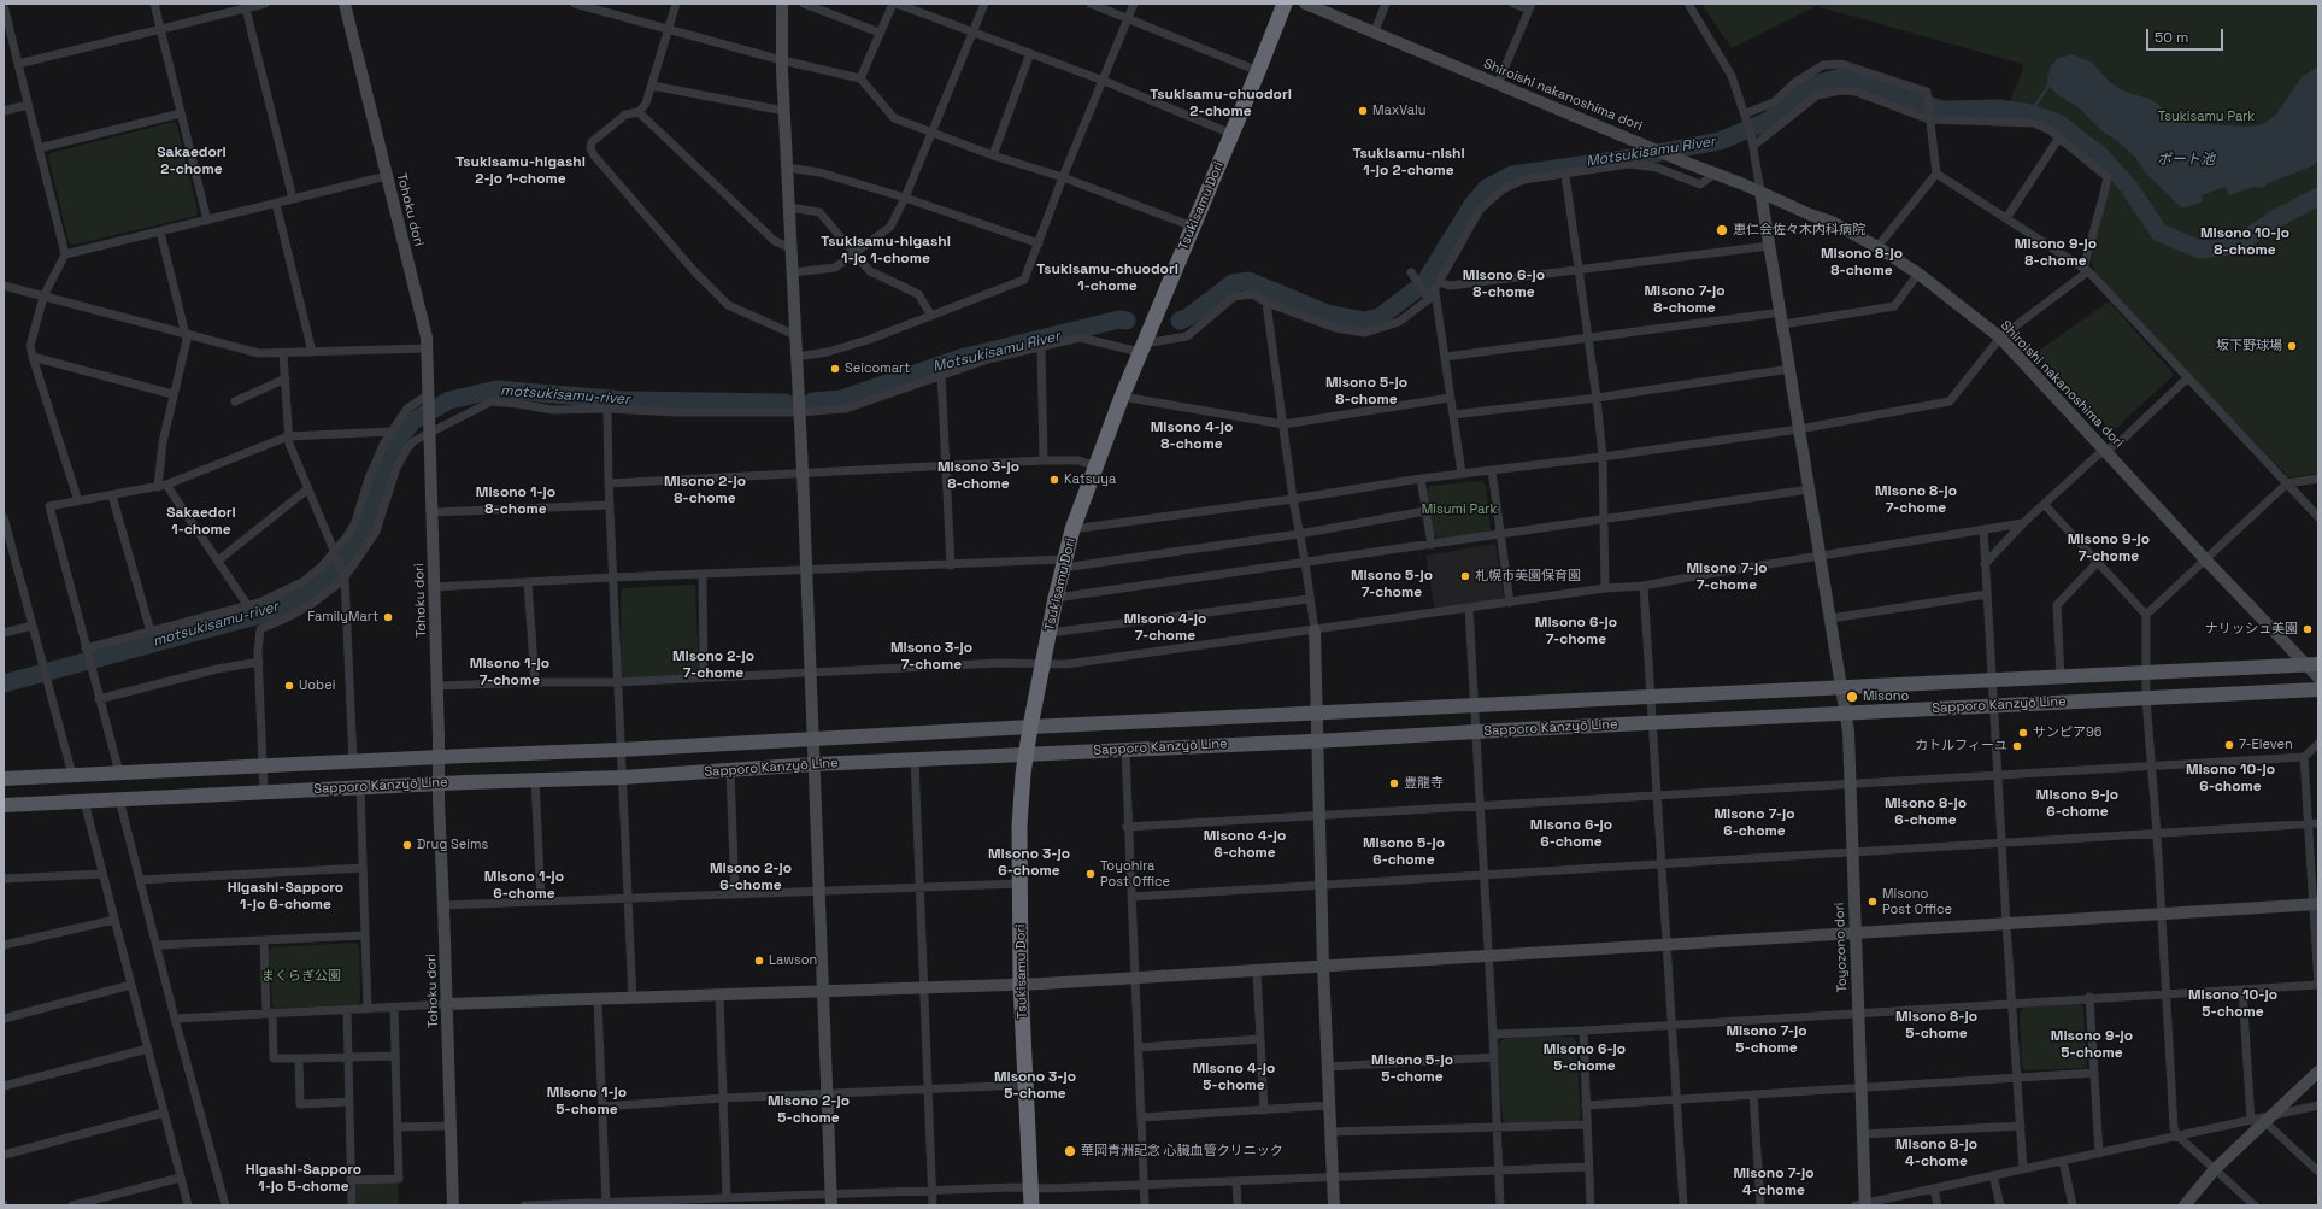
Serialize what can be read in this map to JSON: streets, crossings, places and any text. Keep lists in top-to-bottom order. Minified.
{"streets":{"highway":["Tsukisamu Dori"],"main road":["Sapporo Kanzyō Line"],"street":["Shiroishi nakanoshima dori","Tohoku dori","Toyozono dori"]},"crossings":[["Shiroishi nakanoshima dori","Sapporo Kanzyō Line"],["Shiroishi nakanoshima dori","Toyozono dori"],["Tsukisamu Dori","Sapporo Kanzyō Line"],["Tohoku dori","Sapporo Kanzyō Line"],["Sapporo Kanzyō Line","Toyozono dori"]],"districts":["Tsukisamu-chuodori 2-chome","Sakaedori 2-chome","Tsukisamu-nishi 1-jo 2-chome","Tsukisamu-higashi 2-jo 1-chome","Misono 10-jo 8-chome","Tsukisamu-higashi 1-jo 1-chome","Misono 9-jo 8-chome","Misono 8-jo 8-chome","Tsukisamu-chuodori 1-chome","Misono 6-jo 8-chome","Misono 7-jo 8-chome","Misono 5-jo 8-chome","Misono 4-jo 8-chome","Misono 3-jo 8-chome","Misono 2-jo 8-chome","Misono 8-jo 7-chome","Misono 1-jo 8-chome","Sakaedori 1-chome","Misono 9-jo 7-chome","Misono 7-jo 7-chome","Misono 5-jo 7-chome","Misono 4-jo 7-chome","Misono 6-jo 7-chome","Misono 3-jo 7-chome","Misono 2-jo 7-chome","Misono 1-jo 7-chome","Misono 10-jo 6-chome","Misono 9-jo 6-chome","Misono 8-jo 6-chome","Misono 7-jo 6-chome","Misono 6-jo 6-chome","Misono 4-jo 6-chome","Misono 5-jo 6-chome","Misono 3-jo 6-chome","Misono 2-jo 6-chome","Misono 1-jo 6-chome","Higashi-Sapporo 1-jo 6-chome","Misono 10-jo 5-chome","Misono 8-jo 5-chome","Misono 7-jo 5-chome","Misono 9-jo 5-chome","Misono 6-jo 5-chome","Misono 5-jo 5-chome","Misono 4-jo 5-chome","Misono 3-jo 5-chome","Misono 1-jo 5-chome","Misono 2-jo 5-chome","Misono 8-jo 4-chome","Higashi-Sapporo 1-jo 5-chome","Misono 7-jo 4-chome"],"water":["Motsukisamu River","ボート池","motsukisamu-river"],"parks":["Tsukisamu Park","Misumi Park","まくらぎ公園"],"places":["MaxValu","恵仁会佐々木内科病院","坂下野球場","Seicomart","Katsuya","札幌市美園保育園","FamilyMart","ナリッシュ美園","Uobei","Misono","サンピア96","7-Eleven","カトルフィーユ","豊龍寺","Drug Seims","Toyohira Post Office","Misono Post Office","Lawson","華岡青洲記念 心臓血管クリニック"],"scale_bar":"50 m"}
